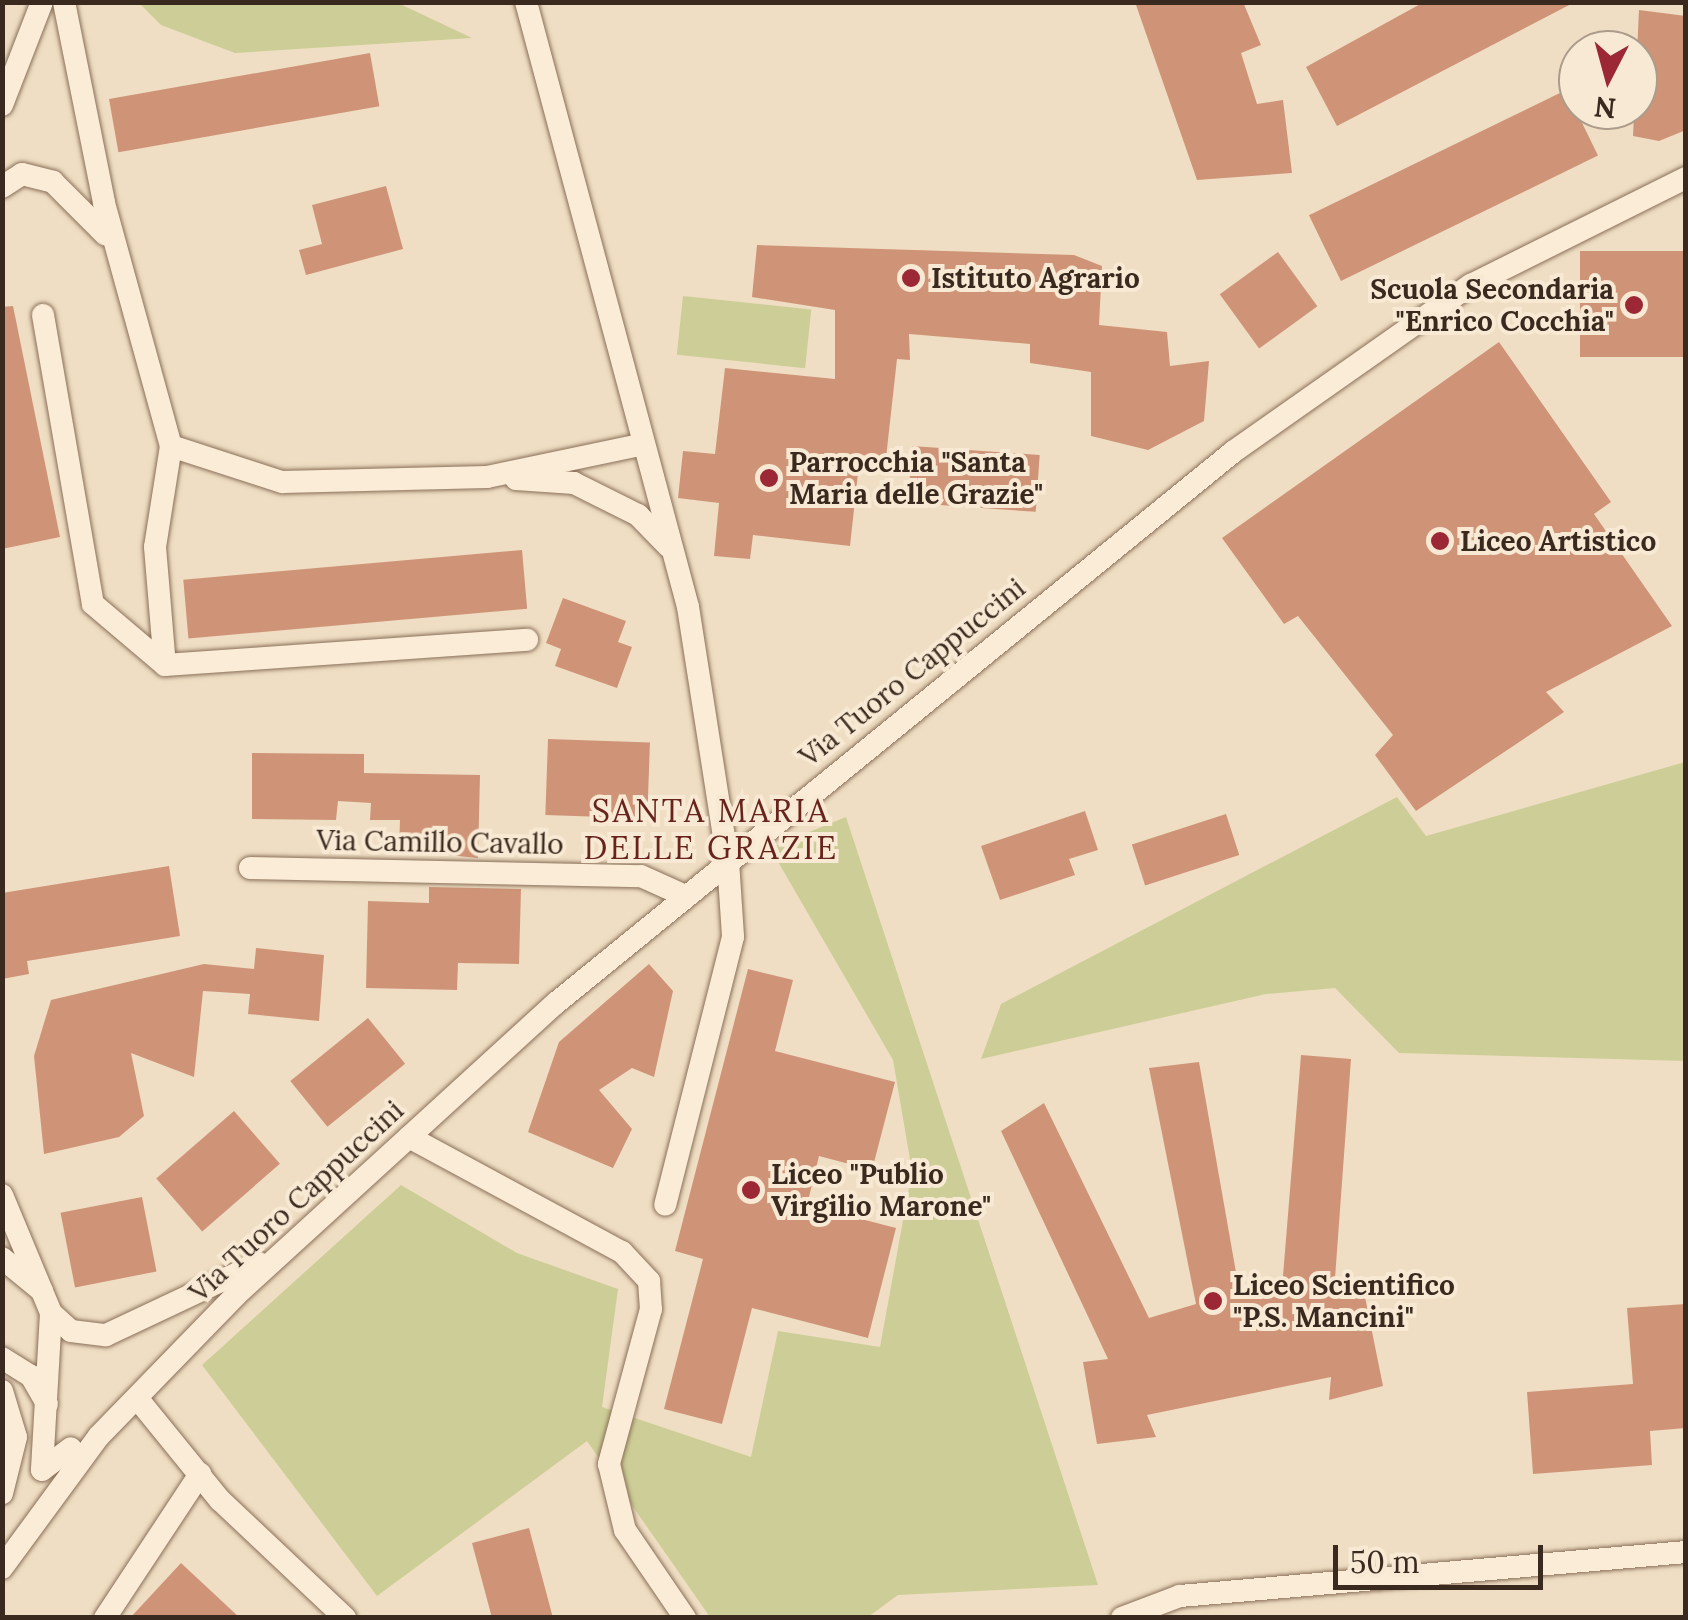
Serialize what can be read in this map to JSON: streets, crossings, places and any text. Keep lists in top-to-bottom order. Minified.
{"streets":{"street":["Via Tuoro Cappuccini","Via Camillo Cavallo"]},"crossings":[["Via Tuoro Cappuccini","Via Camillo Cavallo"]],"districts":["SANTA MARIA DELLE GRAZIE"],"places":["Istituto Agrario","Scuola Secondaria \"Enrico Cocchia\"","Parrocchia \"Santa Maria delle Grazie\"","Liceo Artistico","Liceo \"Publio Virgilio Marone\"","Liceo Scientifico \"P.S. Mancini\""],"scale_bar":"50 m","north":"bottom"}
